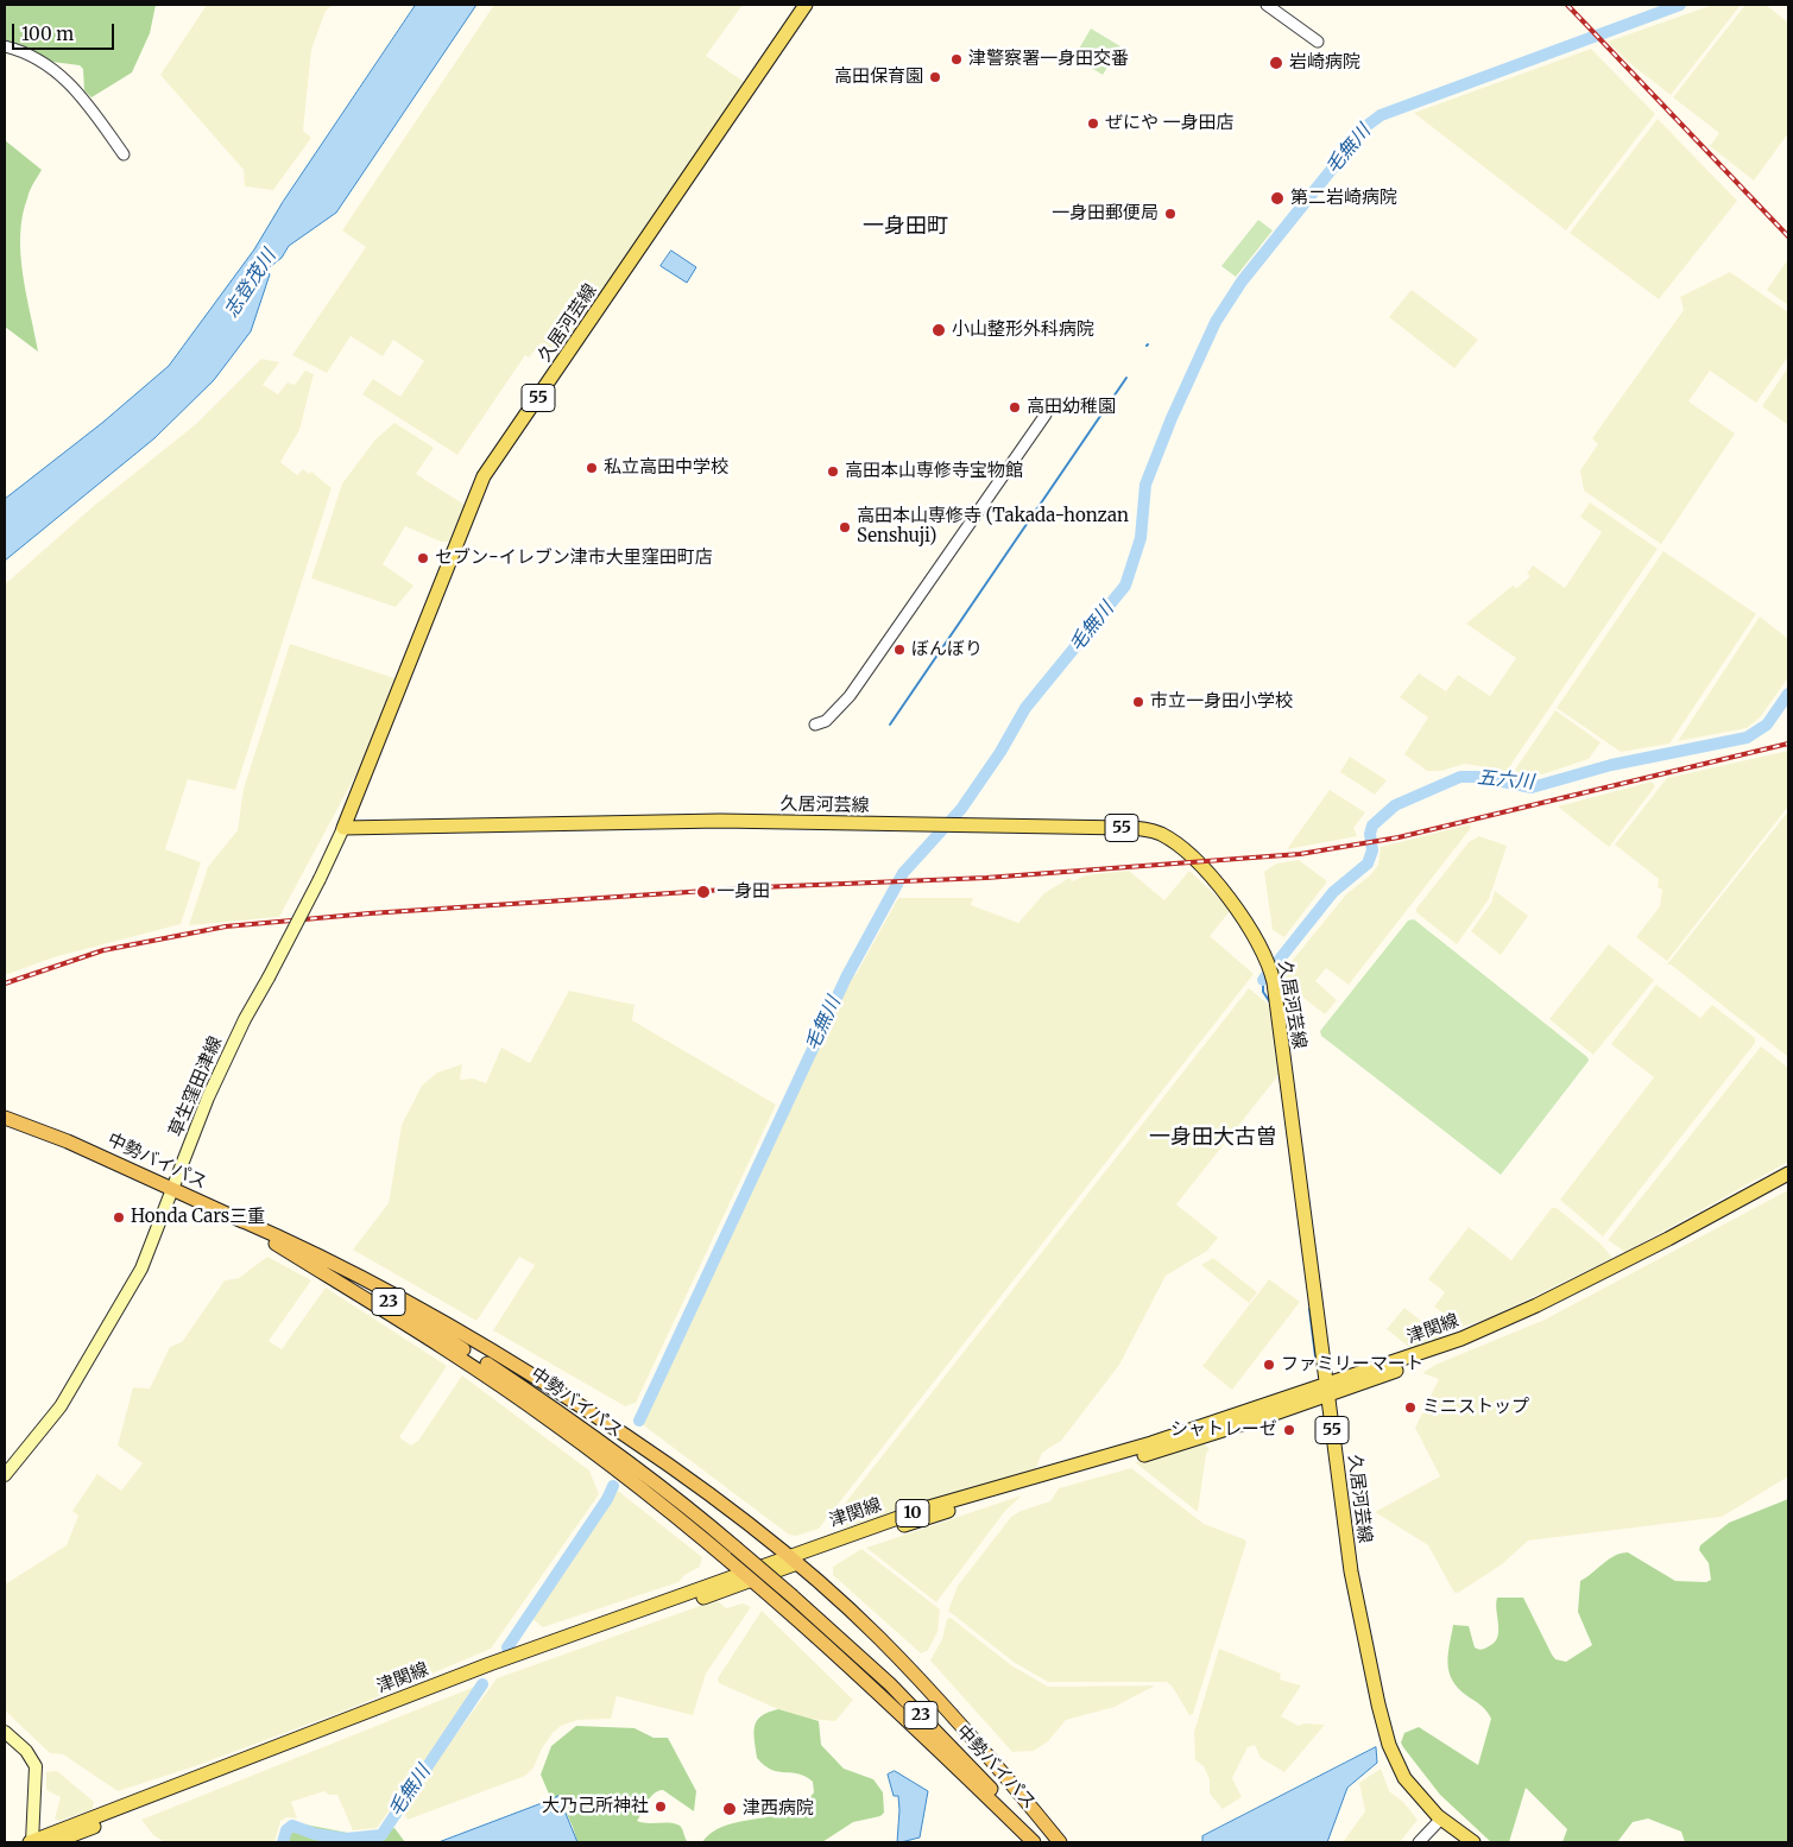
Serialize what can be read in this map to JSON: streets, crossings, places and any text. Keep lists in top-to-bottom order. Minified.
{"streets":{"highway":["中勢バイパス","23"],"main road":["久居河芸線","55","草生窪田津線","津関線","10"]},"crossings":[["久居河芸線","草生窪田津線"],["久居河芸線","津関線"],["草生窪田津線","中勢バイパス"]],"districts":["一身田町","一身田大古曽"],"water":["毛無川","志登茂川","五六川"],"places":["津警察署一身田交番","岩崎病院","高田保育園","ぜにや 一身田店","第二岩崎病院","一身田郵便局","小山整形外科病院","高田幼稚園","私立高田中学校","高田本山専修寺宝物館","高田本山専修寺 (Takada-honzan Senshuji)","セブン-イレブン津市大里窪田町店","ぼんぼり","市立一身田小学校","一身田","Honda Cars三重","ファミリーマート","ミニストップ","シャトレーゼ","大乃己所神社","津西病院"],"scale_bar":"100 m"}
